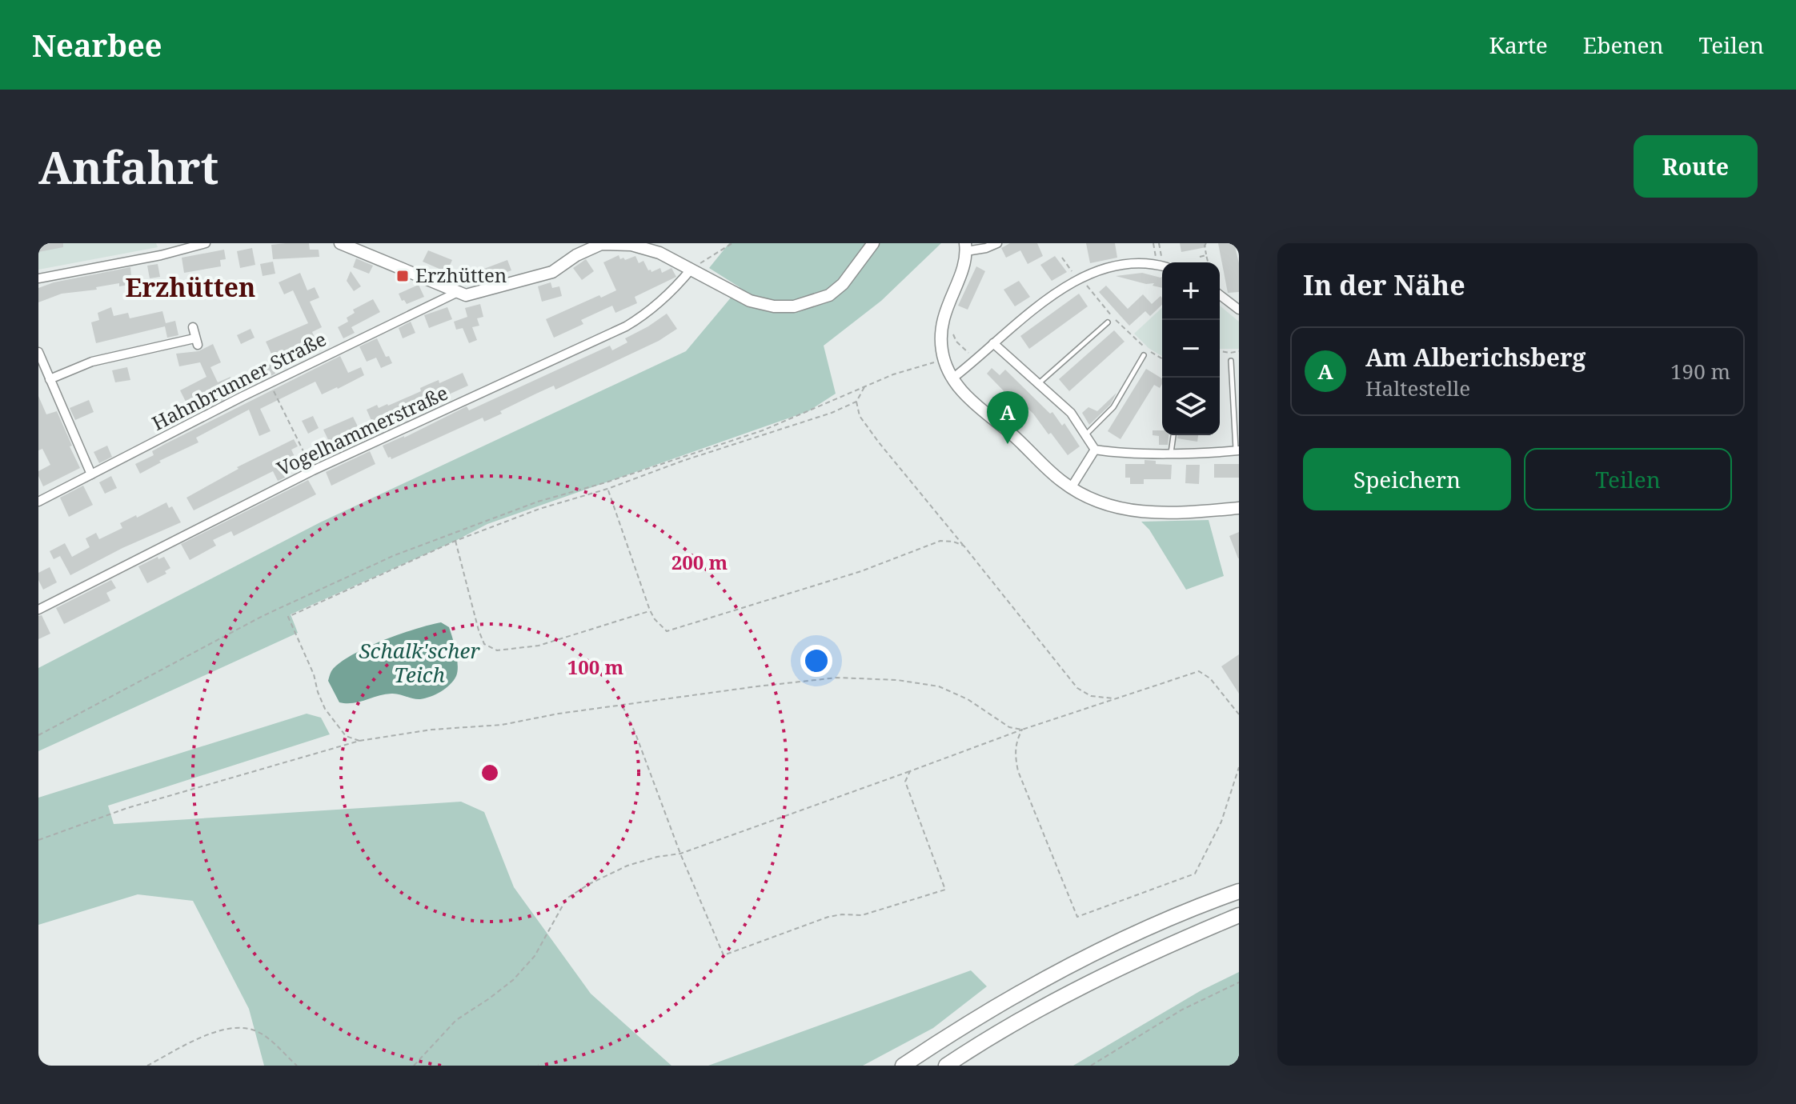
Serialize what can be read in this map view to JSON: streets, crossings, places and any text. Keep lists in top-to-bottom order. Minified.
{"streets":{"street":["Hahnbrunner Straße","Vogelhammerstraße"]},"districts":["Erzhütten"],"water":["Schalk'scher Teich"],"places":{"transit":["Erzhütten"]},"page":{"header":"Nearbee","nav":["Karte","Ebenen","Teilen"],"buttons":["Route",["Speichern","Teilen"]],"title":"Anfahrt","heading":"In der Nähe","map_buttons":["+","−"],"list":[{"mark":"A","name":"Am Alberichsberg","note":"Haltestelle","value":"190 m"}],"pins":"A"},"rings":["200 m","100 m"]}
